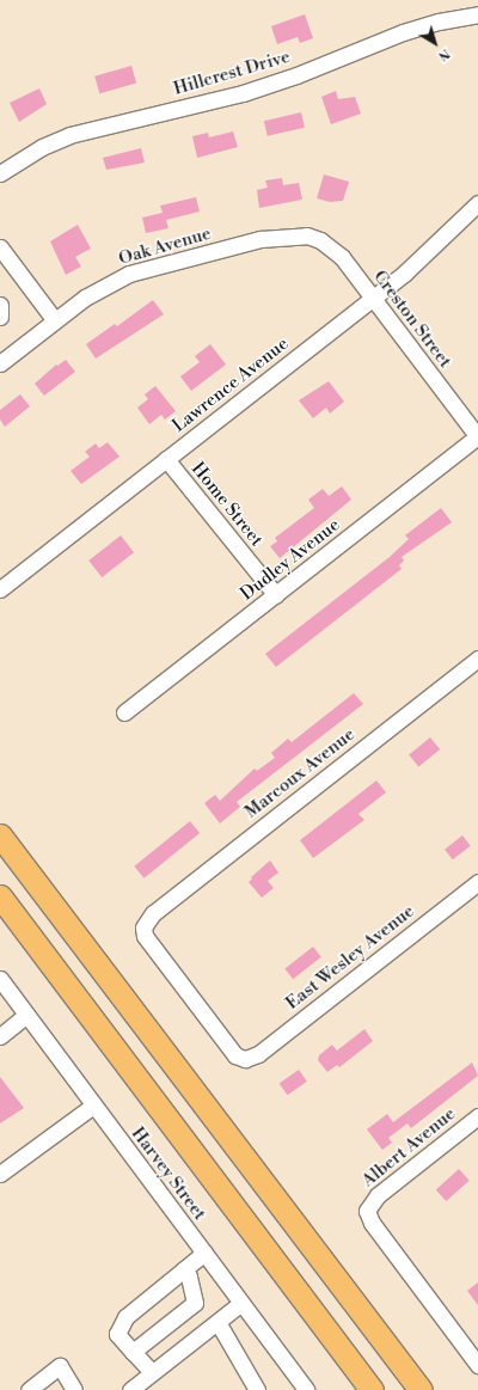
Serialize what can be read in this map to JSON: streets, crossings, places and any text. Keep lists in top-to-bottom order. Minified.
{"streets":{"street":["Hillcrest Drive","Oak Avenue","Creston Street","Lawrence Avenue","Home Street","Dudley Avenue","Marcoux Avenue","East Wesley Avenue","Albert Avenue","Harvey Street"]},"crossings":[["Oak Avenue","Creston Street"],["Creston Street","Lawrence Avenue"],["Creston Street","Dudley Avenue"],["Lawrence Avenue","Home Street"],["Home Street","Dudley Avenue"],["Marcoux Avenue","East Wesley Avenue"]],"north":"bottom right"}
